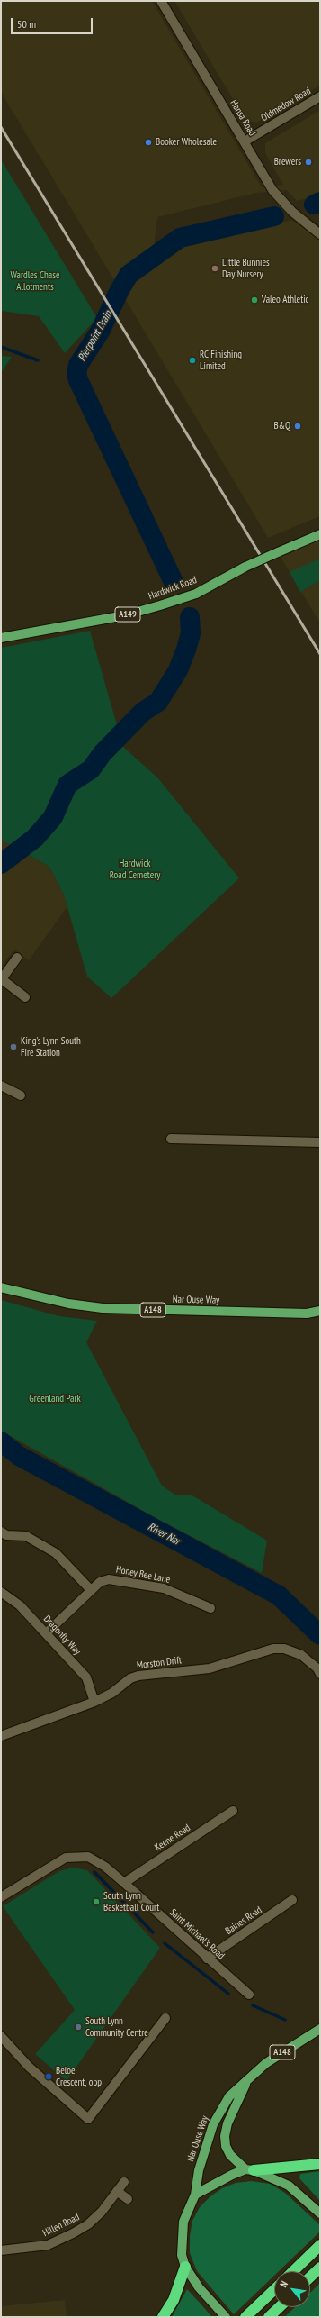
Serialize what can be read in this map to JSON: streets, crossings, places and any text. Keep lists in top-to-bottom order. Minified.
{"streets":{"main road":["Hardwick Road","A149","Nar Ouse Way","A148"],"street":["Oldmedow Road","Hansa Road","Honey Bee Lane","Dragonfly Way","Morston Drift","Keene Road","Baines Road","Saint Michael's Road","Hillen Road"]},"crossings":[["Oldmedow Road","Hansa Road"],["Nar Ouse Way","A148"],["Honey Bee Lane","Dragonfly Way"],["Dragonfly Way","Morston Drift"],["Keene Road","Saint Michael's Road"],["Baines Road","Saint Michael's Road"]],"water":["Pierpoint Drain","River Nar"],"parks":["Wardles Chase Allotments","Hardwick Road Cemetery","Greenland Park"],"places":["Booker Wholesale","Brewers","Little Bunnies Day Nursery","Valeo Athletic","RC Finishing Limited","B&Q","King's Lynn South Fire Station","South Lynn Basketball Court","South Lynn Community Centre","Beloe Crescent, opp"],"scale_bar":"50 m","north":"top left"}
